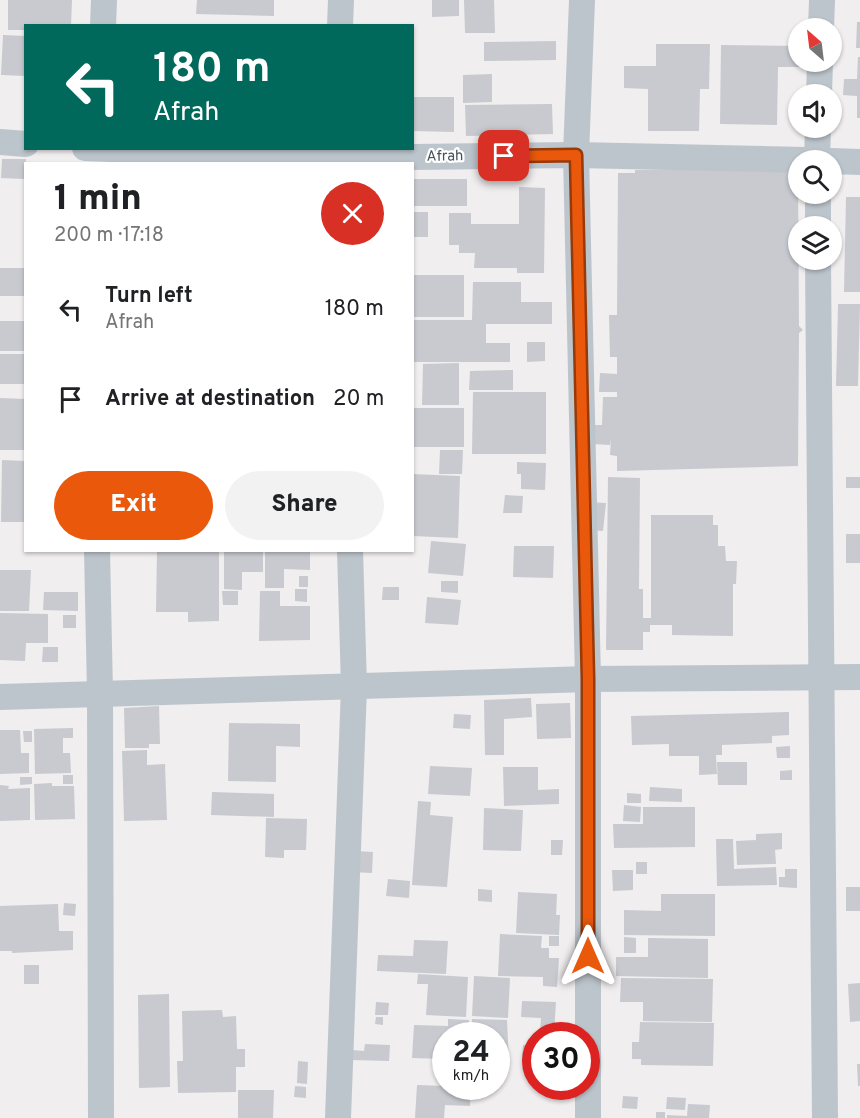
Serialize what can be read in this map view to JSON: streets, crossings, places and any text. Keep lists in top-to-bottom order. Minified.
{"streets":{"street":["Afrah"]},"north":"top left","page":{"turn":["180 m","Afrah"],"heading":["1 min","200 m · 17:18"],"list":[{"name":"Turn left","note":"Afrah","value":"180 m"},{"name":"Arrive at destination","value":"20 m"}],"buttons":["Exit","Share"],"speed":"24 km/h","limit":"30"}}
